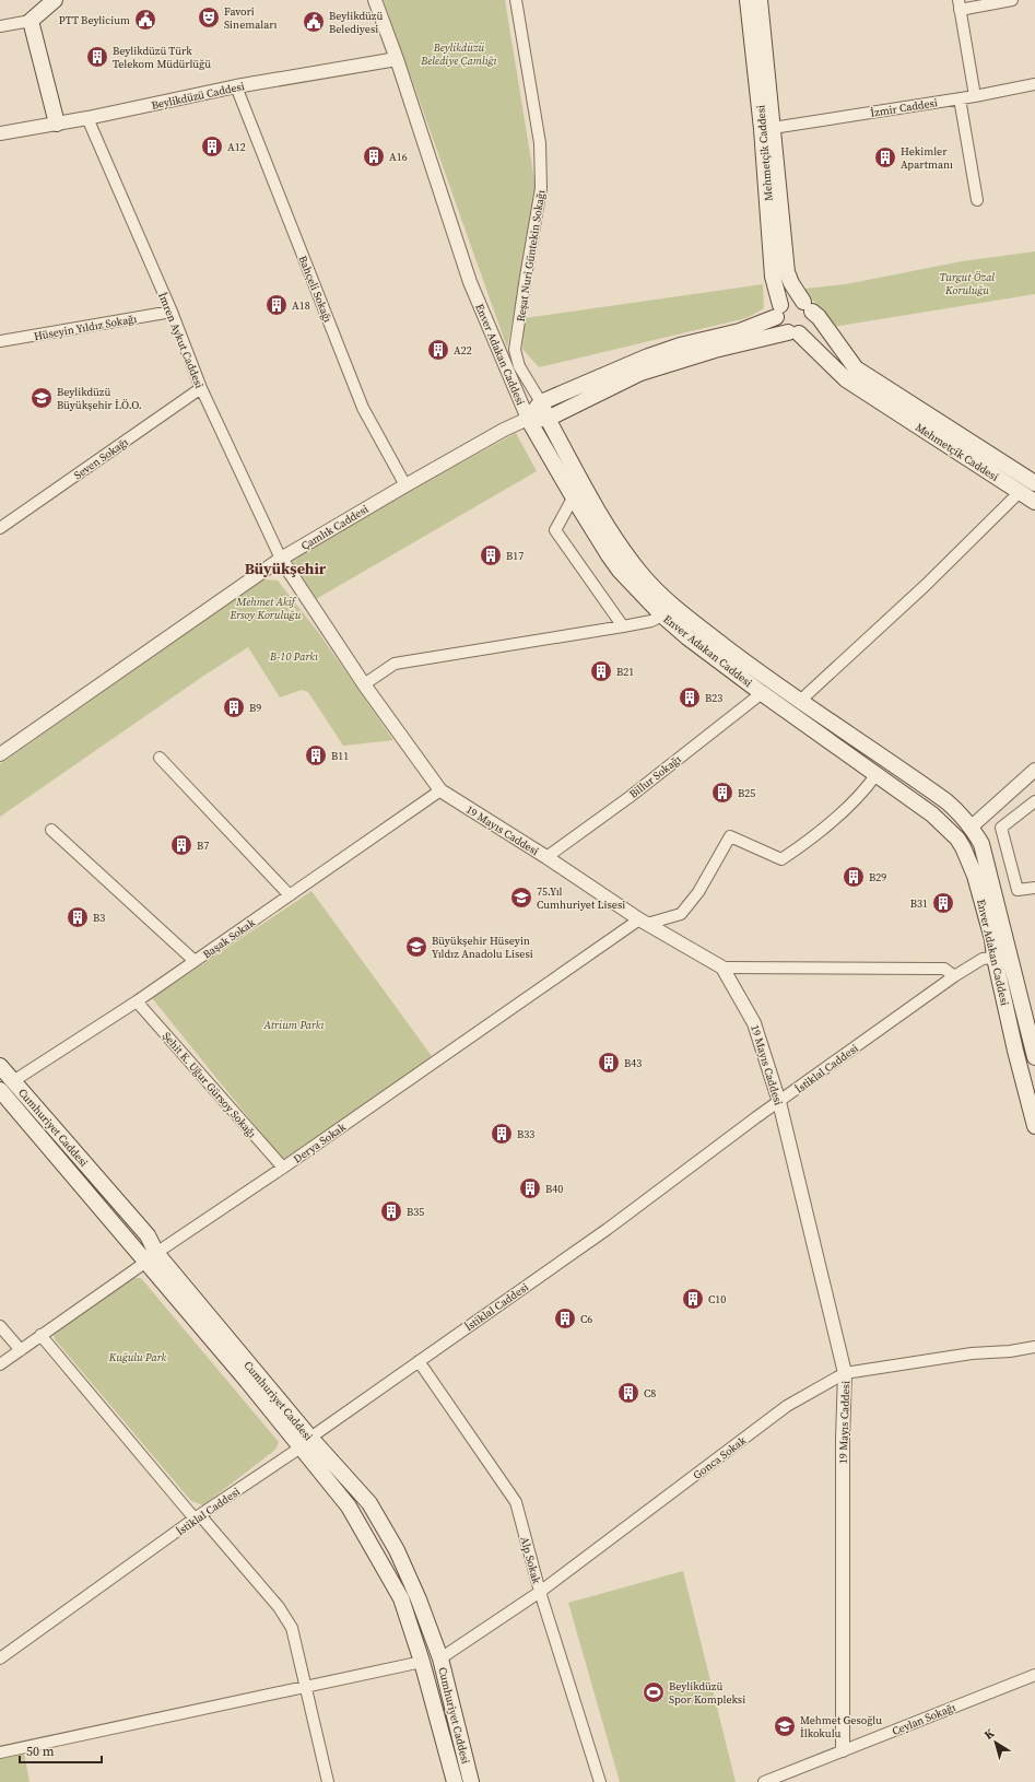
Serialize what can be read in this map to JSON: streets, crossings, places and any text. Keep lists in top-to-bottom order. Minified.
{"streets":{"main road":["Mehmetçik Caddesi","Enver Adakan Caddesi","Cumhuriyet Caddesi"],"street":["Beylikdüzü Caddesi","İzmir Caddesi","Reşat Nuri Güntekin Sokağı","Bahçeli Sokağı","Hüseyin Yıldız Sokağı","İmren Aykut Caddesi","Seven Sokağı","Çamlık Caddesi","Billur Sokağı","19 Mayıs Caddesi","Başak Sokak","İstiklal Caddesi","Şehit K. Uğur Gürsoy Sokağı","Derya Sokak","Gonca Sokak","Alp Sokak","Ceylan Sokağı"]},"crossings":[["Beylikdüzü Caddesi","Bahçeli Sokağı"],["Beylikdüzü Caddesi","İmren Aykut Caddesi"],["Beylikdüzü Caddesi","Enver Adakan Caddesi"],["İzmir Caddesi","Mehmetçik Caddesi"],["Reşat Nuri Güntekin Sokağı","Enver Adakan Caddesi"],["Bahçeli Sokağı","Çamlık Caddesi"],["Hüseyin Yıldız Sokağı","İmren Aykut Caddesi"],["İmren Aykut Caddesi","Seven Sokağı"],["İmren Aykut Caddesi","Çamlık Caddesi"],["İmren Aykut Caddesi","19 Mayıs Caddesi"],["Enver Adakan Caddesi","Çamlık Caddesi"],["Enver Adakan Caddesi","Billur Sokağı"],["Enver Adakan Caddesi","İstiklal Caddesi"],["Enver Adakan Caddesi","Derya Sokak"],["Çamlık Caddesi","19 Mayıs Caddesi"],["Billur Sokağı","19 Mayıs Caddesi"],["19 Mayıs Caddesi","Başak Sokak"],["19 Mayıs Caddesi","İstiklal Caddesi"],["19 Mayıs Caddesi","Derya Sokak"],["19 Mayıs Caddesi","Gonca Sokak"],["19 Mayıs Caddesi","Ceylan Sokağı"],["Başak Sokak","Şehit K. Uğur Gürsoy Sokağı"],["Başak Sokak","Cumhuriyet Caddesi"],["İstiklal Caddesi","Cumhuriyet Caddesi"],["İstiklal Caddesi","Alp Sokak"],["Şehit K. Uğur Gürsoy Sokağı","Derya Sokak"],["Cumhuriyet Caddesi","Derya Sokak"],["Cumhuriyet Caddesi","Gonca Sokak"],["Gonca Sokak","Alp Sokak"]],"districts":["Büyükşehir"],"parks":["Beylikdüzü Belediye Çamlığı","Turgut Özal Koruluğu","Mehmet Akif Ersoy Koruluğu","B-10 Parkı","Atrium Parkı","Kuğulu Park"],"places":{"theatre":["Favori Sinemaları"],"public building":["PTT Beylicium","Beylikdüzü Belediyesi"],"building":["Beylikdüzü Türk Telekom Müdürlüğü","A12","A16","Hekimler Apartmanı","A18","A22","B17","B21","B23","B9","B11","B25","B7","B29","B31","B3","B43","B33","B40","B35","C10","C6","C8"],"school or university":["Beylikdüzü Büyükşehir İ.Ö.O.","75.Yıl Cumhuriyet Lisesi","Büyükşehir Hüseyin Yıldız Anadolu Lisesi","Mehmet Gesoğlu İlkokulu"],"sports":["Beylikdüzü Spor Kompleksi"]},"scale_bar":"50 m","north":"top left"}
